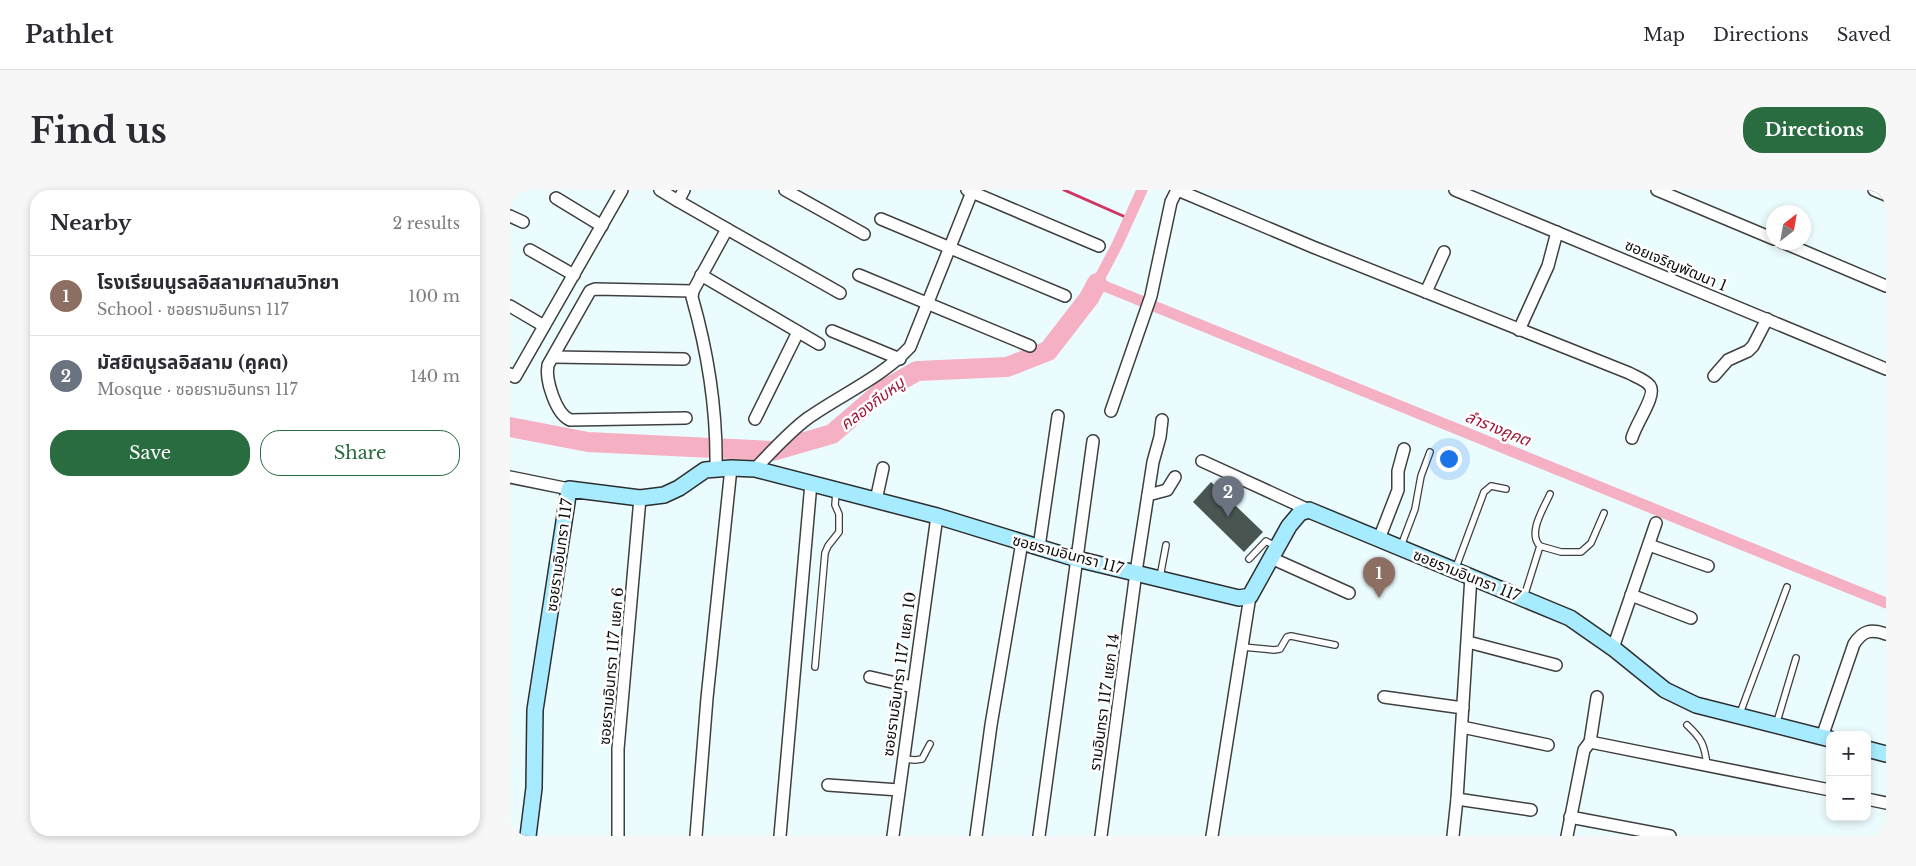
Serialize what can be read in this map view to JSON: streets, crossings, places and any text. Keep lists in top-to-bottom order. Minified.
{"streets":{"street":["ซอยเจริญพัฒนา 1","ซอยรามอินทรา 117","ซอยรามอินทรา 117 แยก 6","ซอยรามอินทรา 117 แยก 10","รามอินทรา 117 แยก 14"]},"crossings":[["ซอยรามอินทรา 117","ซอยรามอินทรา 117 แยก 6"],["ซอยรามอินทรา 117","ซอยรามอินทรา 117 แยก 10"],["ซอยรามอินทรา 117","รามอินทรา 117 แยก 14"]],"water":["คลองกีบหมู","ลำรางคูคต"],"north":"top right","page":{"header":"Pathlet","nav":["Map","Directions","Saved"],"buttons":["Directions",["Save","Share"]],"title":"Find us","heading":["Nearby","2 results"],"list":[{"mark":"1","name":"โรงเรียนนูรลอิสลามศาสนวิทยา","note":"School · ซอยรามอินทรา 117","value":"100 m"},{"mark":"2","name":"มัสยิตนูรลอิสลาม (คูคต)","note":"Mosque · ซอยรามอินทรา 117","value":"140 m"}],"pins":["2","1"],"map_buttons":["+","−"]}}
